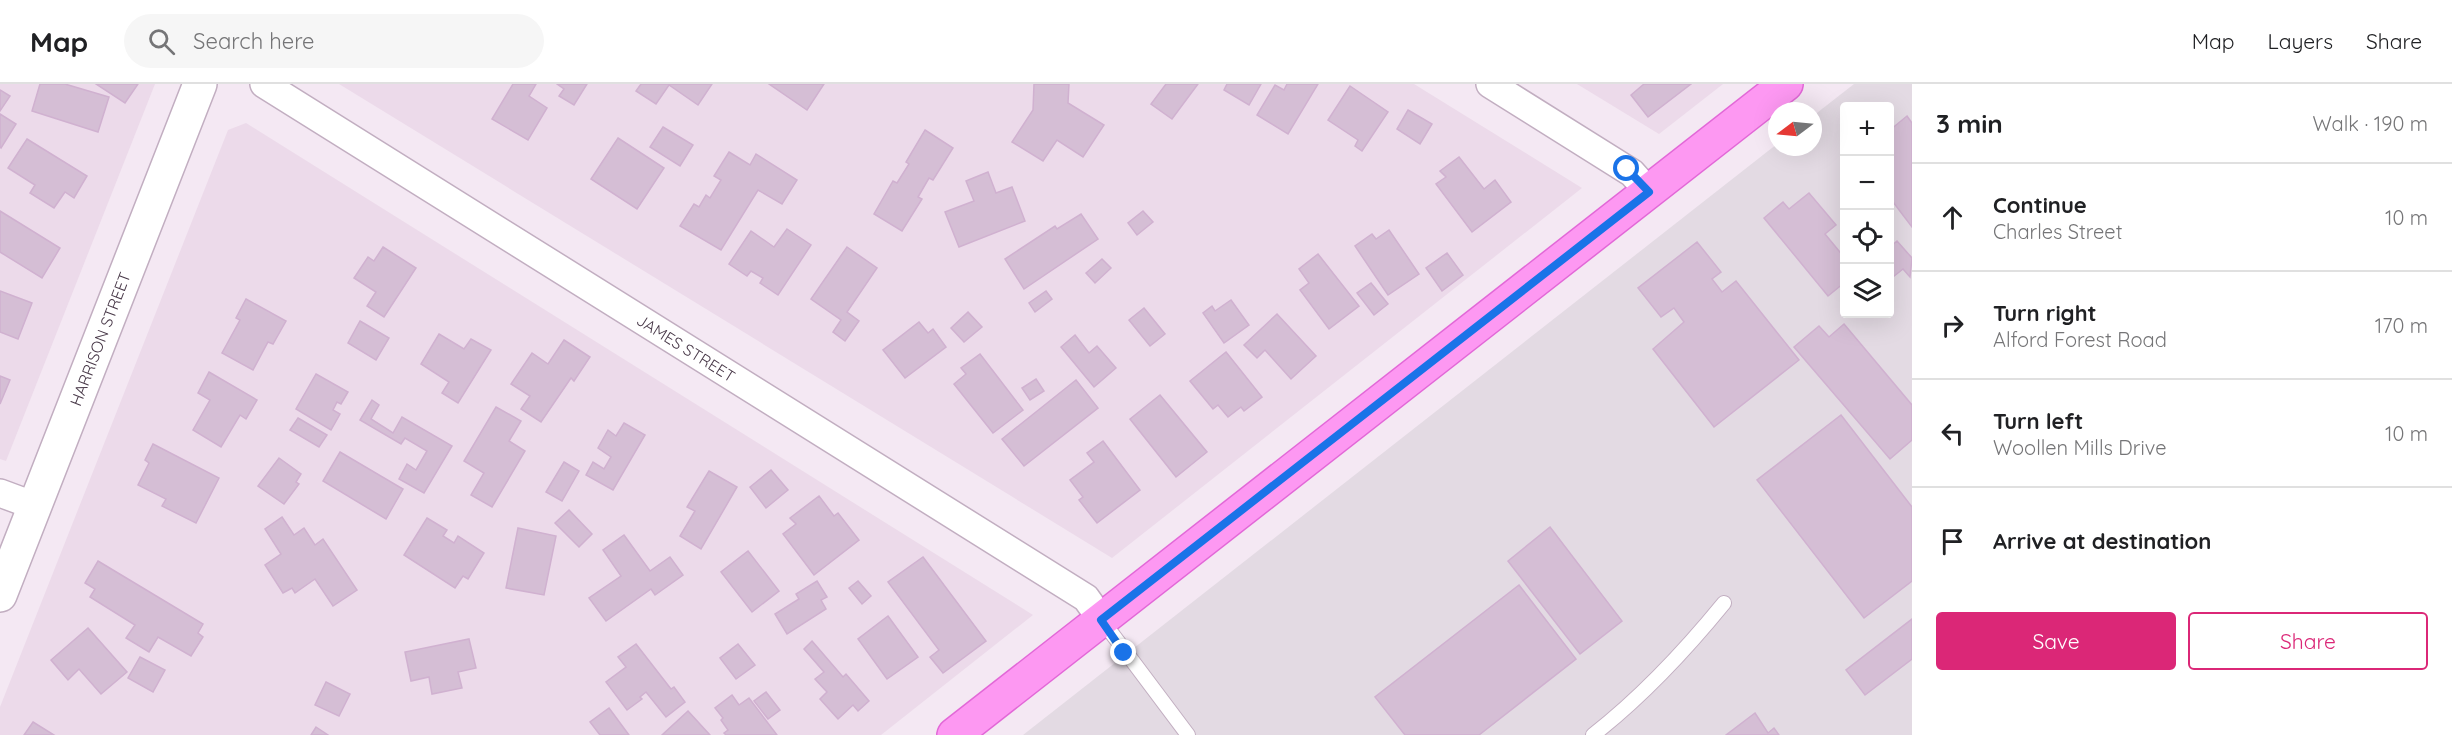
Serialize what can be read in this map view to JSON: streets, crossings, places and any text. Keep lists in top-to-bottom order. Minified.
{"streets":{"street":["HARRISON STREET","JAMES STREET"]},"north":"left","page":{"header":"Map","search":"Search here","nav":["Map","Layers","Share"],"heading":["3 min","Walk · 190 m"],"map_buttons":["+","−"],"list":[["Continue","Charles Street","10 m"],["Turn right","Alford Forest Road","170 m"],["Turn left","Woollen Mills Drive","10 m"],"Arrive at destination"],"buttons":["Save","Share"]}}
